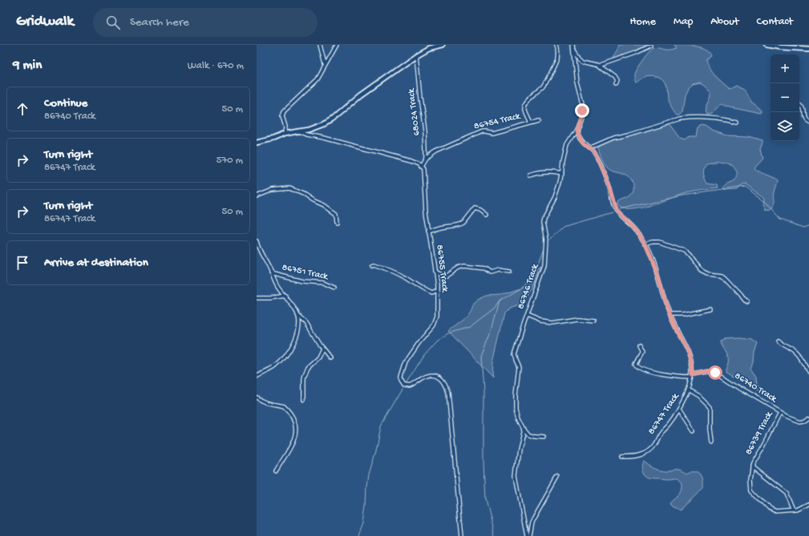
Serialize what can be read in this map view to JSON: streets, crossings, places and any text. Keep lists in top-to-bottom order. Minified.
{"streets":{"street":["68024 Track","86754 Track","86755 Track","86751 Track","86746 Track","86740 Track","86747 Track","86739 Track"]},"crossings":[["68024 Track","86754 Track"],["68024 Track","86755 Track"],["86746 Track","86747 Track"],["86740 Track","86747 Track"],["86740 Track","86739 Track"]],"page":{"header":"Gridwalk","search":"Search here","nav":["Home","Map","About","Contact"],"heading":["9 min","Walk · 670 m"],"map_buttons":["+","−"],"list":[["Continue","86740 Track","50 m"],["Turn right","86747 Track","570 m"],["Turn right","86747 Track","50 m"],"Arrive at destination"]}}
